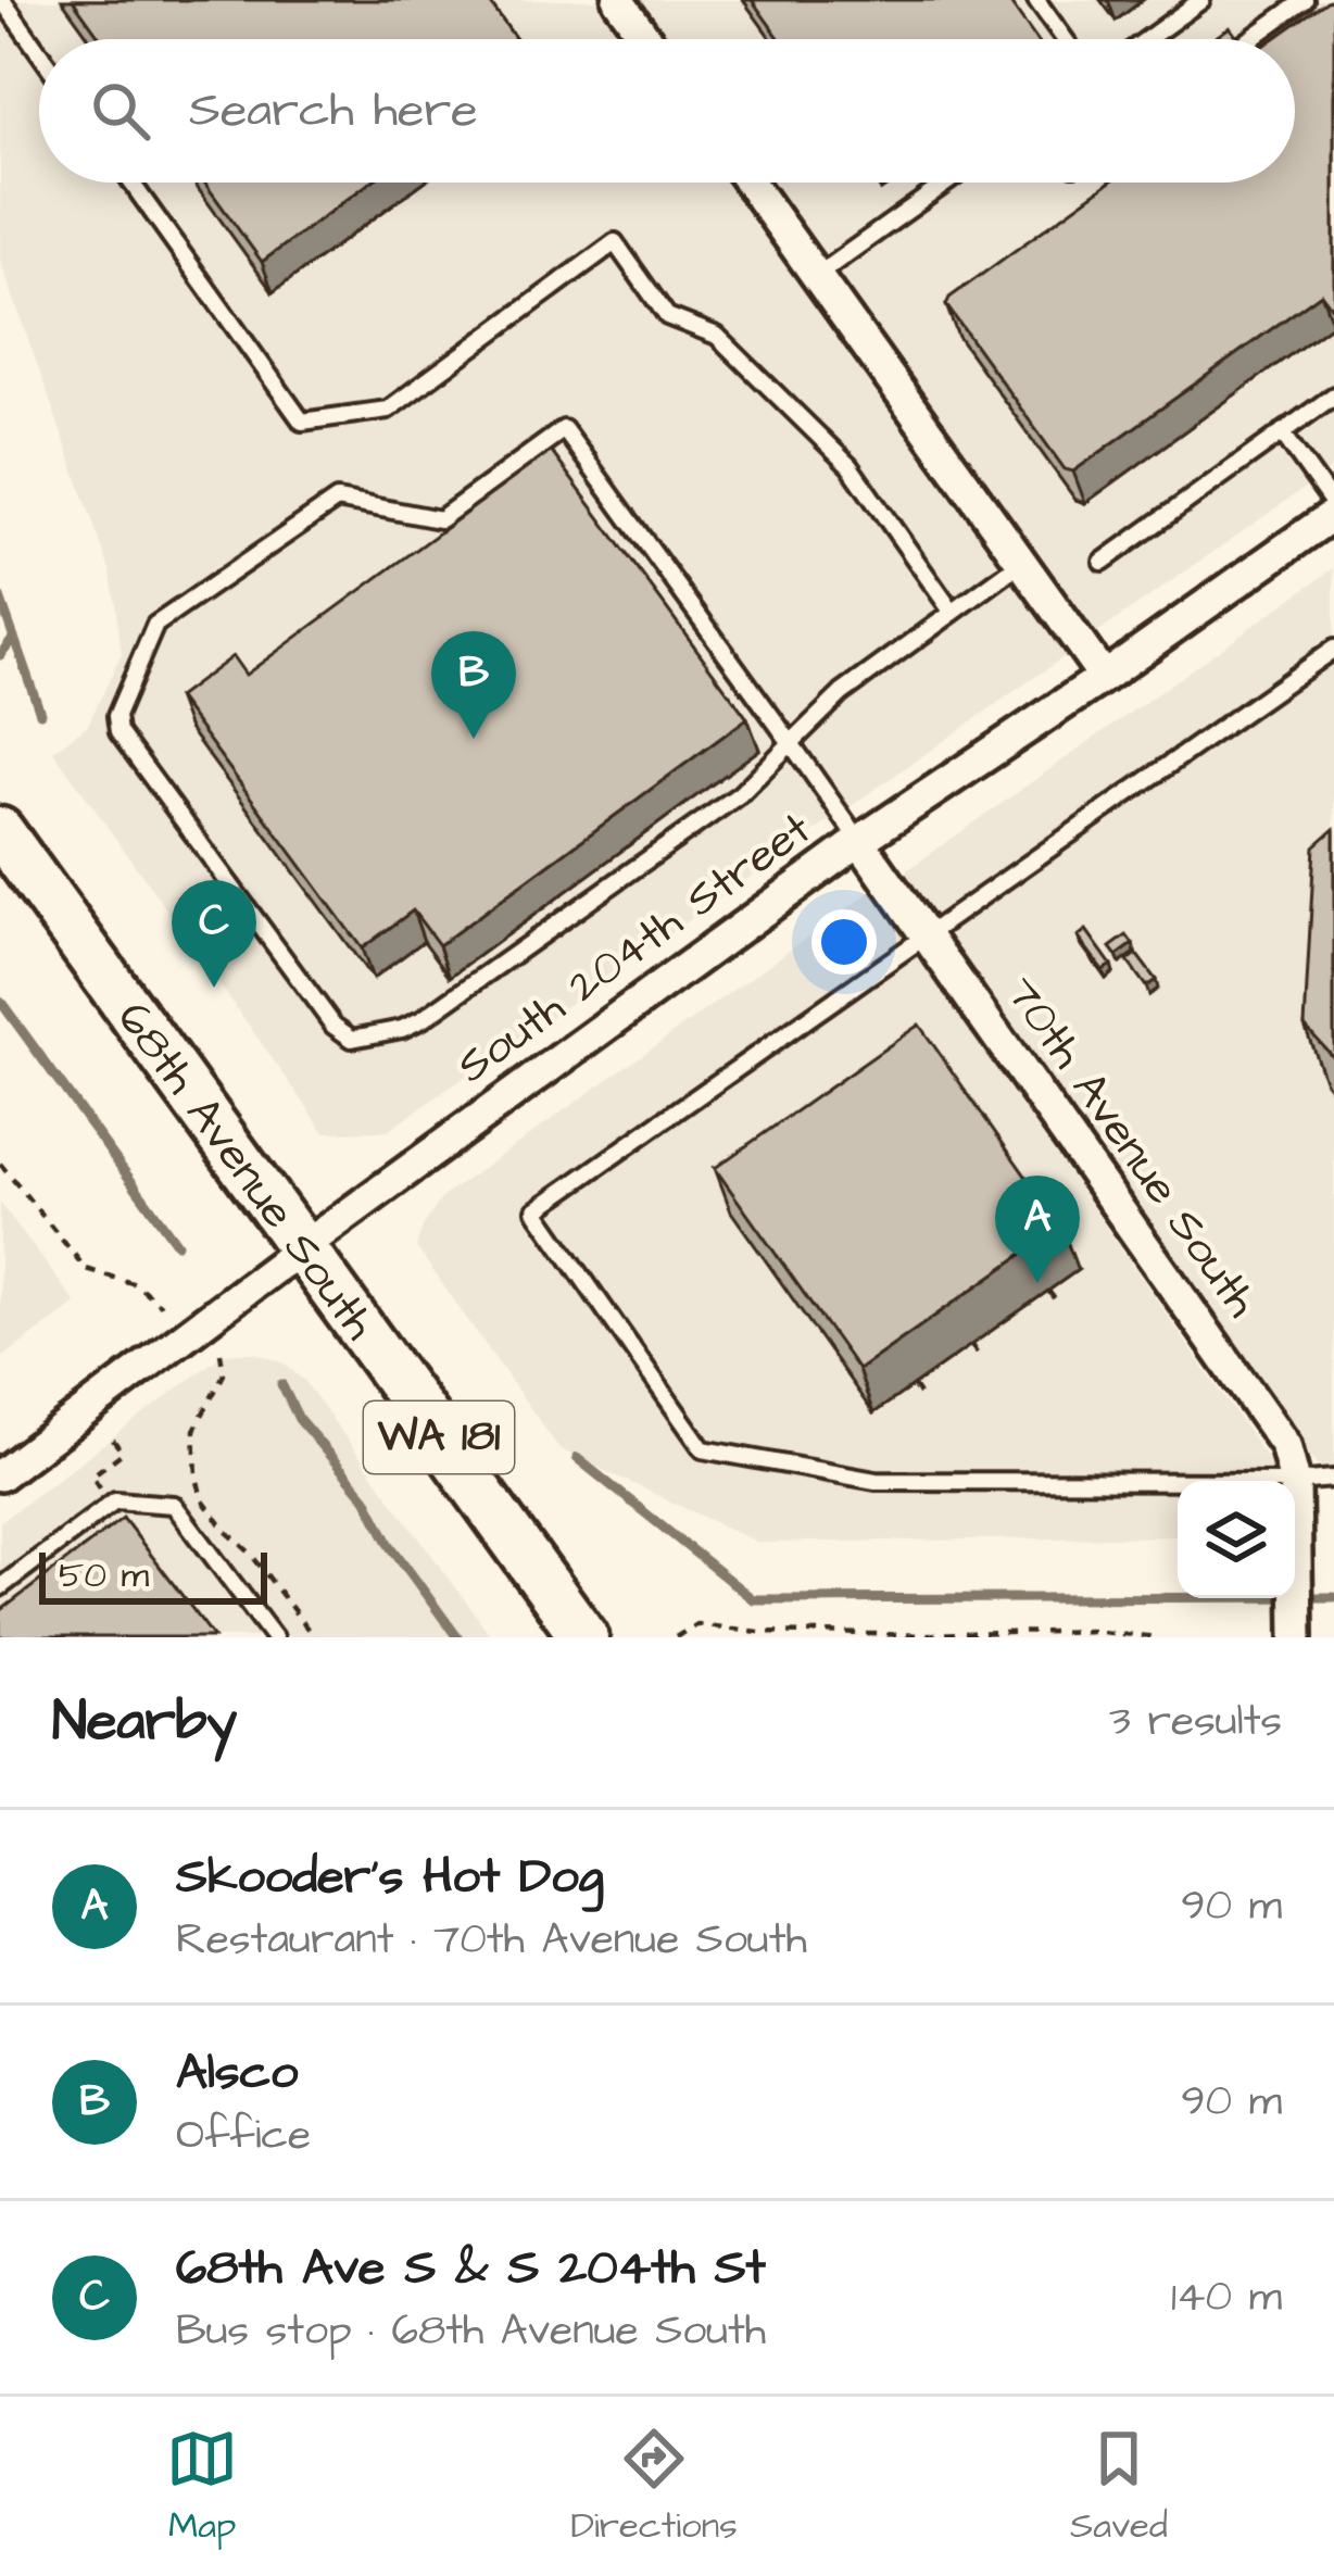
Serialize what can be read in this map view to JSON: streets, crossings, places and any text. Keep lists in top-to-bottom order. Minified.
{"streets":{"main road":["68th Avenue South","WA 181"],"street":["South 204th Street","70th Avenue South"]},"crossings":[["South 204th Street","70th Avenue South"],["South 204th Street","68th Avenue South"]],"scale_bar":"50 m","page":{"search":"Search here","pins":["B","C","A"],"scale":"50 m","heading":["Nearby","3 results"],"list":[{"mark":"A","name":"Skooder's Hot Dog","note":"Restaurant · 70th Avenue South","value":"90 m"},{"mark":"B","name":"Alsco","note":"Office","value":"90 m"},{"mark":"C","name":"68th Ave S & S 204th St","note":"Bus stop · 68th Avenue South","value":"140 m"}],"nav":["Map","Directions","Saved"]}}
